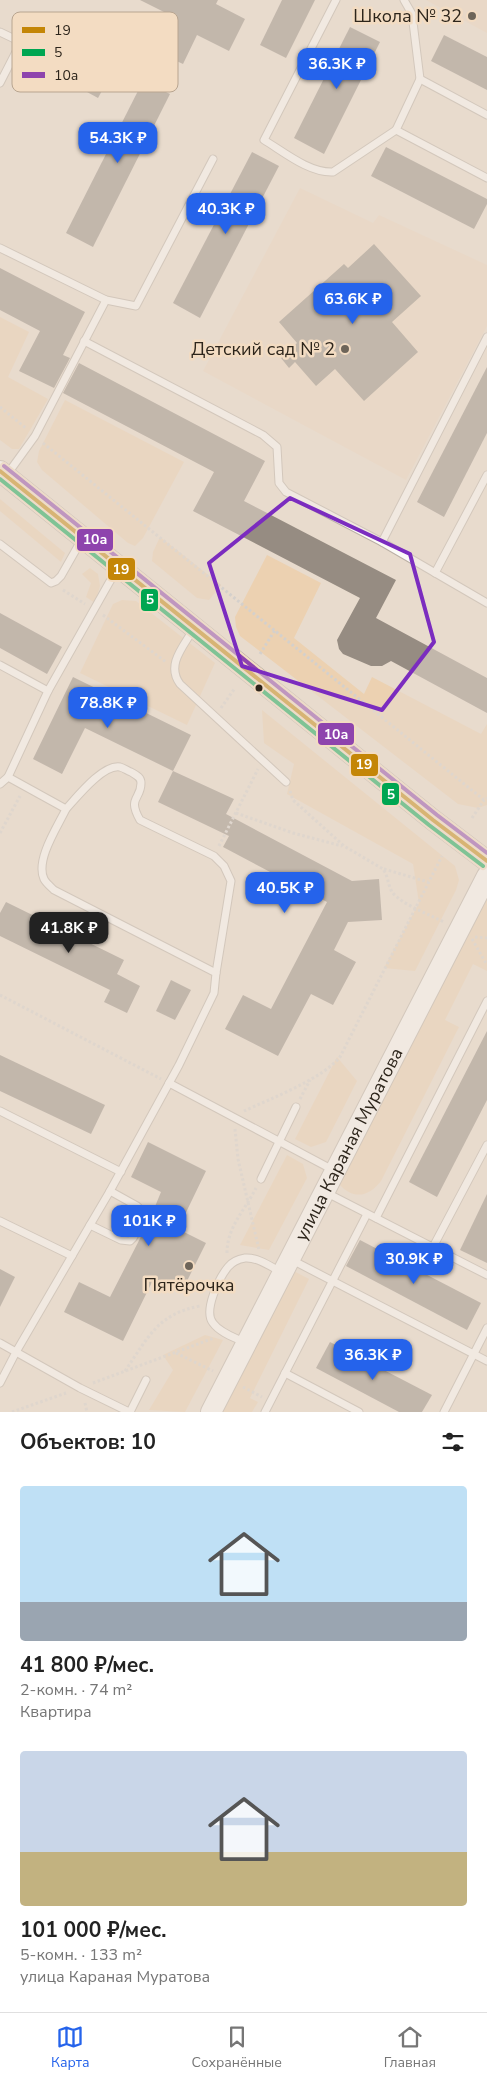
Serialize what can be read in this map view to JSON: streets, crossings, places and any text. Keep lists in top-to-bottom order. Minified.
{"streets":{"main road":["улица Караная Муратова"]},"places":["Школа № 32","Детский сад № 2","Пятёрочка"],"lines":["transit line 10а","transit line 19","transit line 5"],"legend":["19","5","10а"],"page":{"price":["36.3K ₽","54.3K ₽","40.3K ₽","63.6K ₽","78.8K ₽","40.5K ₽","41.8K ₽","101K ₽","30.9K ₽","36.3K ₽"],"heading":"Объектов: 10","list":[{"name":"41 800 ₽/мес.","note":"2-комн. · 74 m² · Квартира"},{"name":"101 000 ₽/мес.","note":"5-комн. · 133 m² · улица Караная Муратова"}],"tabs":["Карта","Сохранённые","Главная"]}}
